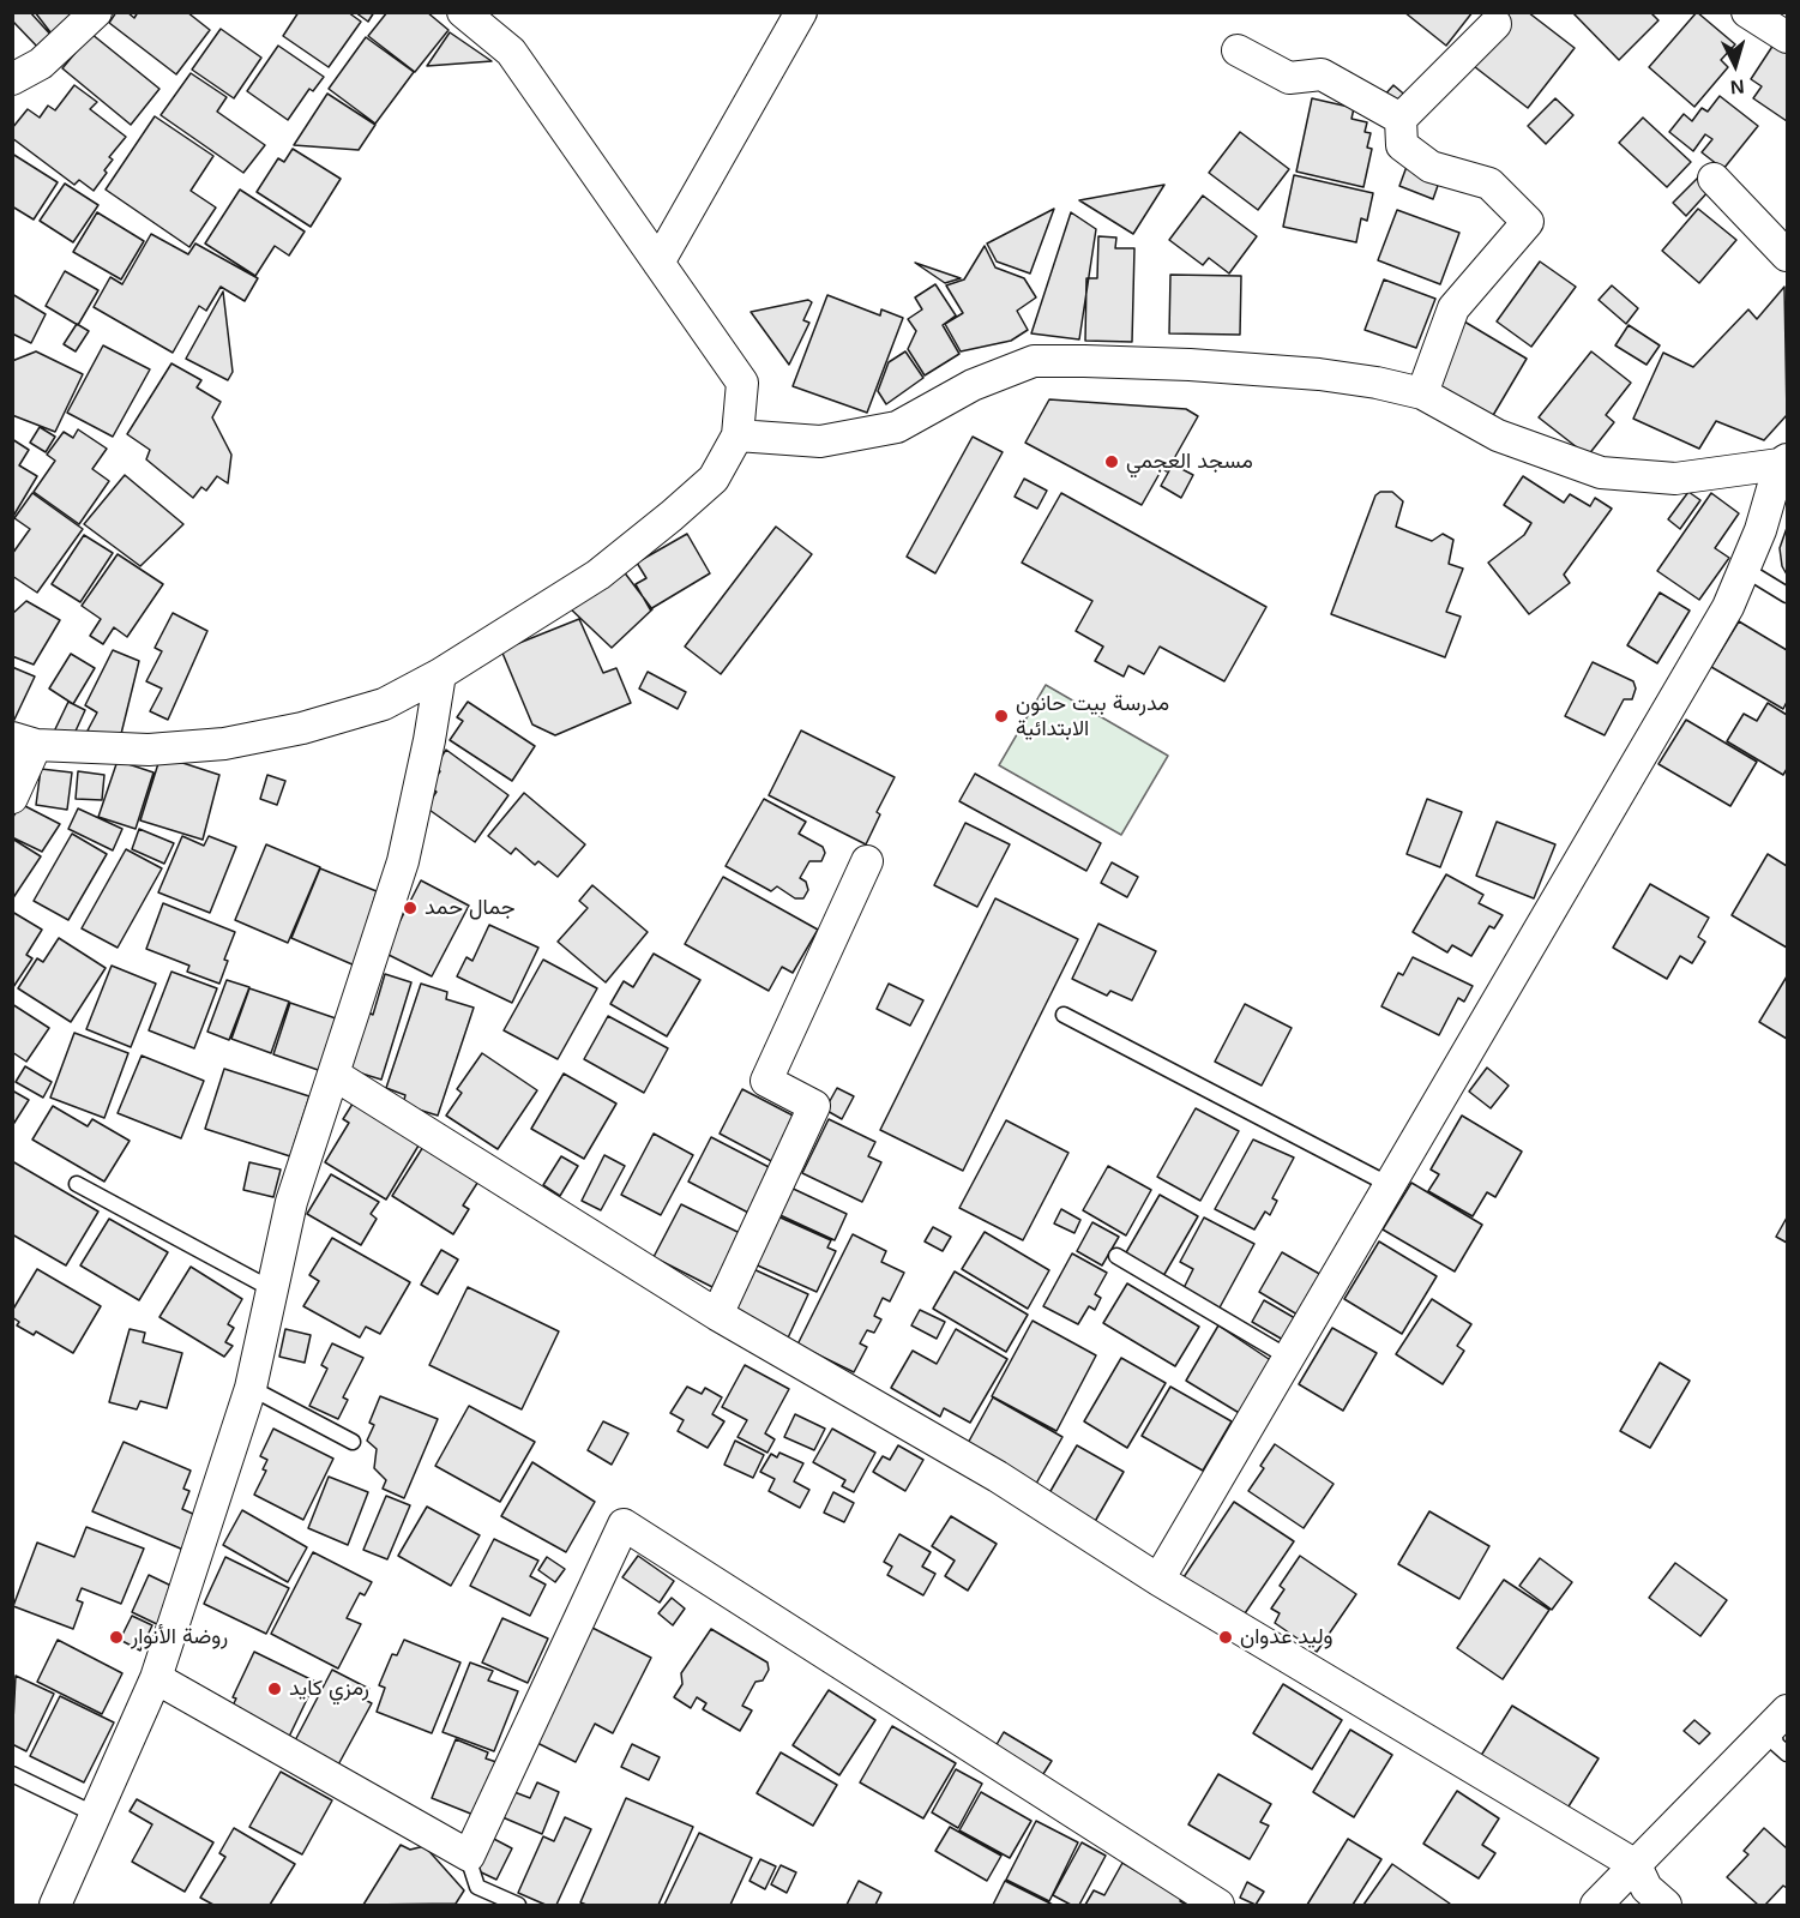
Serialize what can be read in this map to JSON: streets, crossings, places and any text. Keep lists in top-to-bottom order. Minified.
{"places":["مسجد العجمي","مدرسة بيت حانون الابتدائية","جمال حمد","روضة الأنوار","وليد عدوان","رمزي كايد"],"north":"bottom"}
